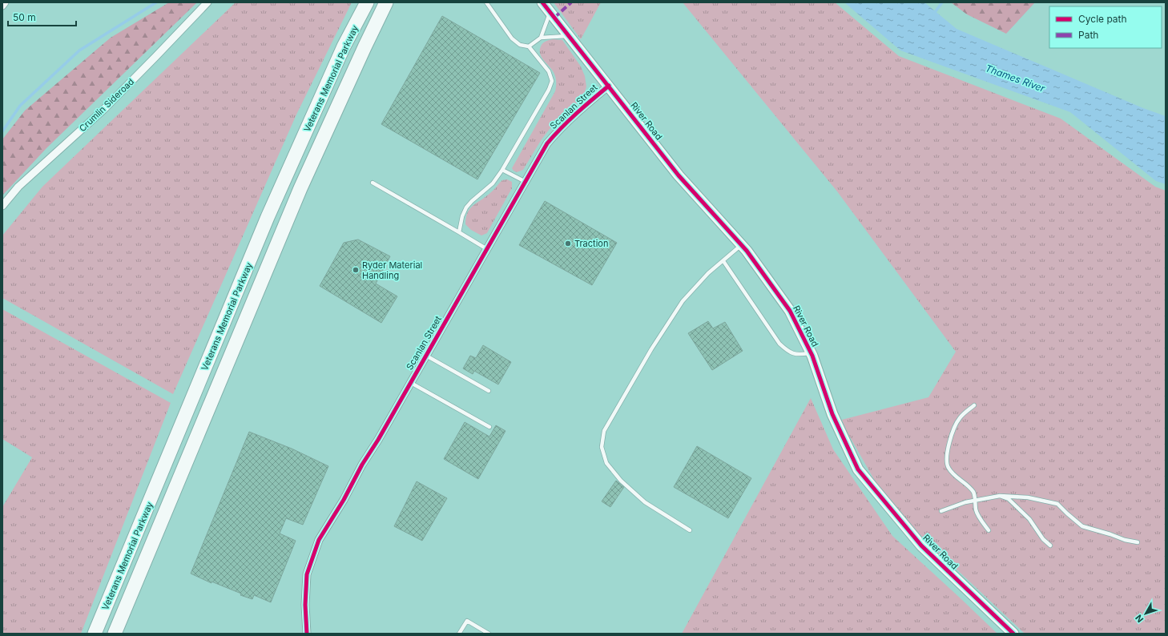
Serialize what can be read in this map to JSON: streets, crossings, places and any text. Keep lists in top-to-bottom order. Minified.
{"streets":{"highway":["Veterans Memorial Parkway"],"street":["Crumlin Sideroad","Scanlan Street","River Road"]},"crossings":[["Scanlan Street","River Road"]],"water":["Thames River"],"places":["Traction","Ryder Material Handling"],"legend":["Cycle path","Path"],"scale_bar":"50 m","north":"bottom left"}
